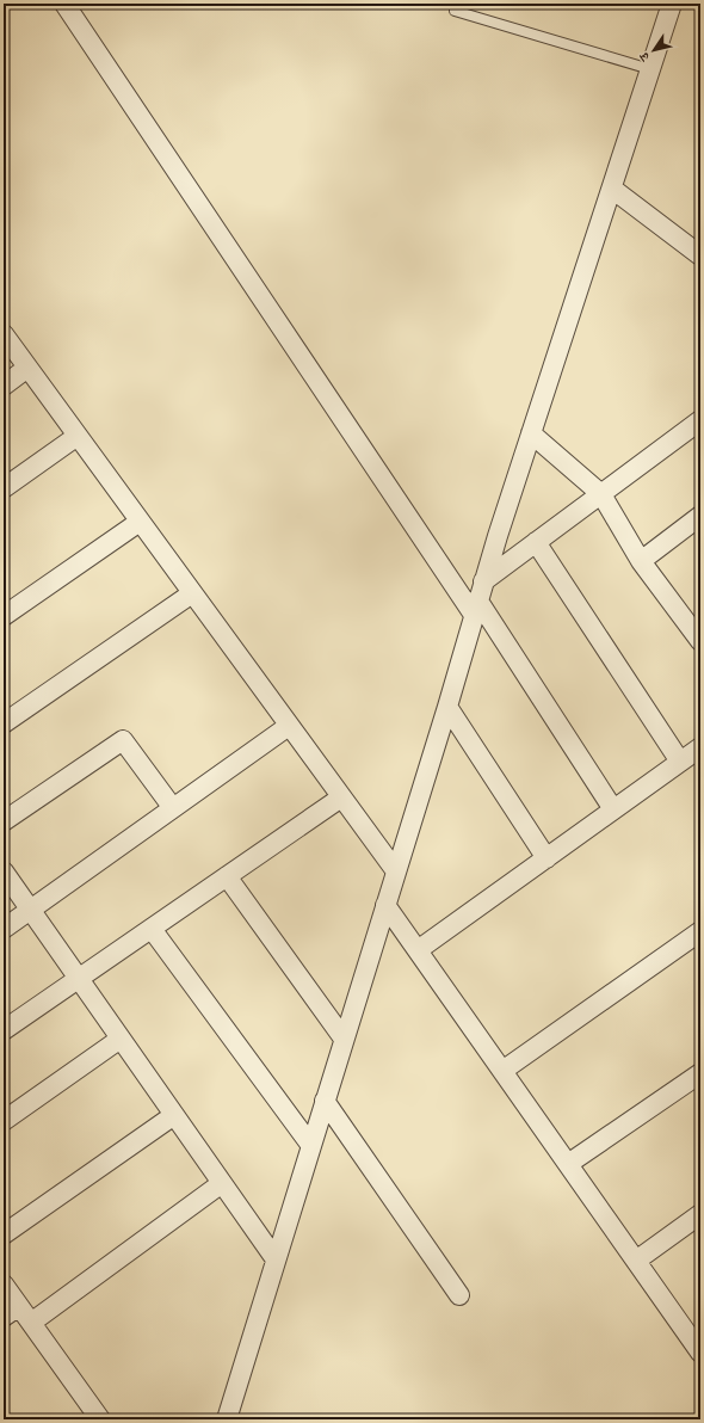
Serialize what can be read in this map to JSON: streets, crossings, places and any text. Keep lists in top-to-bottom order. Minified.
{"north":"bottom left"}
